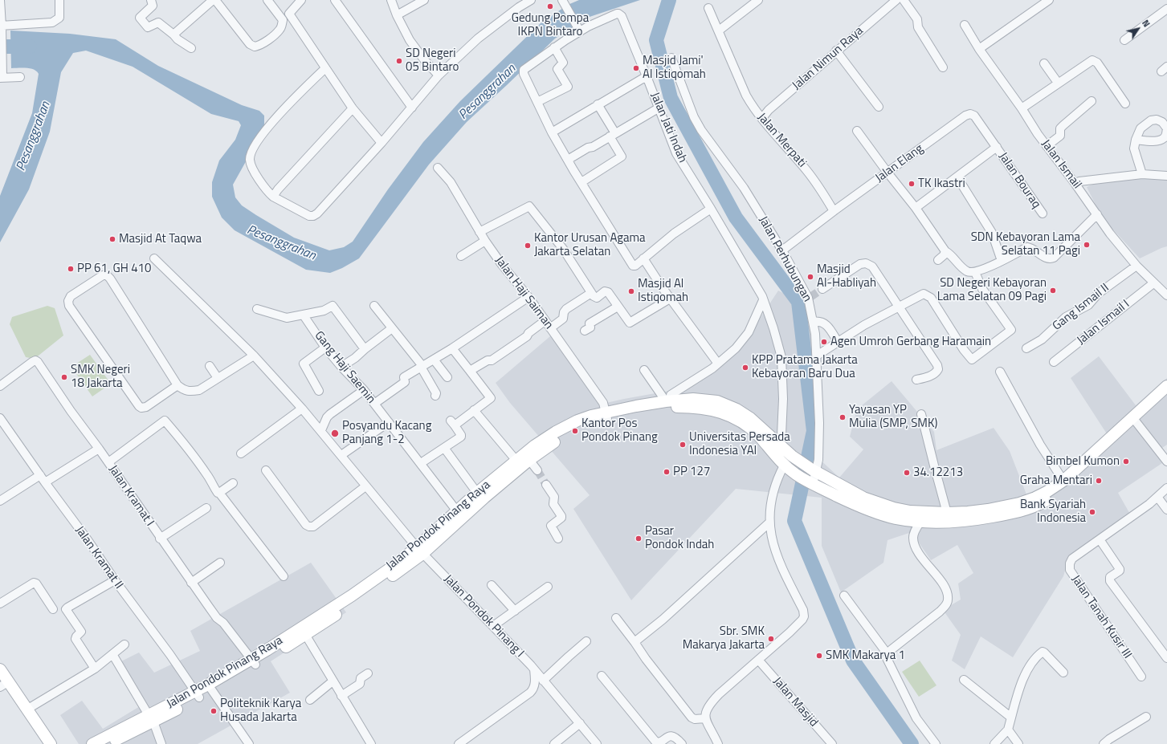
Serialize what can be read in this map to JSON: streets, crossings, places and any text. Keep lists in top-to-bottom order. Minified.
{"streets":{"main road":["Jalan Pondok Pinang Raya"],"street":["Jalan Nimun Raya","Jalan Jati Indah","Jalan Merpati","Jalan Elang","Jalan Ismail","Jalan Bouraq","Jalan Perhubungan","Jalan Haji Saiman","Gang Ismail II","Jalan Ismail I","Gang Haji Saemin","Jalan Kramat I","Jalan Kramat II","Jalan Pondok Pinang I","Jalan Tanah Kusir III","Jalan Masjid"]},"crossings":[["Jalan Nimun Raya","Jalan Merpati"],["Jalan Jati Indah","Jalan Pondok Pinang Raya"],["Jalan Merpati","Jalan Elang"],["Jalan Elang","Jalan Bouraq"],["Jalan Ismail","Gang Ismail II"],["Jalan Ismail","Jalan Ismail I"],["Jalan Perhubungan","Jalan Pondok Pinang Raya"],["Jalan Haji Saiman","Jalan Pondok Pinang Raya"],["Gang Haji Saemin","Jalan Pondok Pinang Raya"],["Jalan Kramat I","Jalan Pondok Pinang Raya"],["Jalan Pondok Pinang Raya","Jalan Kramat II"],["Jalan Pondok Pinang Raya","Jalan Pondok Pinang I"]],"water":["Pesanggrahan"],"places":["Gedung Pompa IKPN Bintaro","SD Negeri 05 Bintaro","Masjid Jami' Al Istiqomah","TK Ikastri","Masjid At Taqwa","SDN Kebayoran Lama Selatan 11 Pagi","Kantor Urusan Agama Jakarta Selatan","PP 61, GH 410","Masjid Al-Habliyah","SD Negeri Kebayoran Lama Selatan 09 Pagi","Masjid Al Istiqomah","Agen Umroh Gerbang Haramain","KPP Pratama Jakarta Kebayoran Baru Dua","SMK Negeri 18 Jakarta","Yayasan YP Mulia (SMP, SMK)","Kantor Pos Pondok Pinang","Posyandu Kacang Panjang 1-2","Universitas Persada Indonesia YAI","Bimbel Kumon","PP 127","34.12213","Graha Mentari","Bank Syariah Indonesia","Pasar Pondok Indah","Sbr. SMK Makarya Jakarta","SMK Makarya 1","Politeknik Karya Husada Jakarta"],"north":"top right"}
